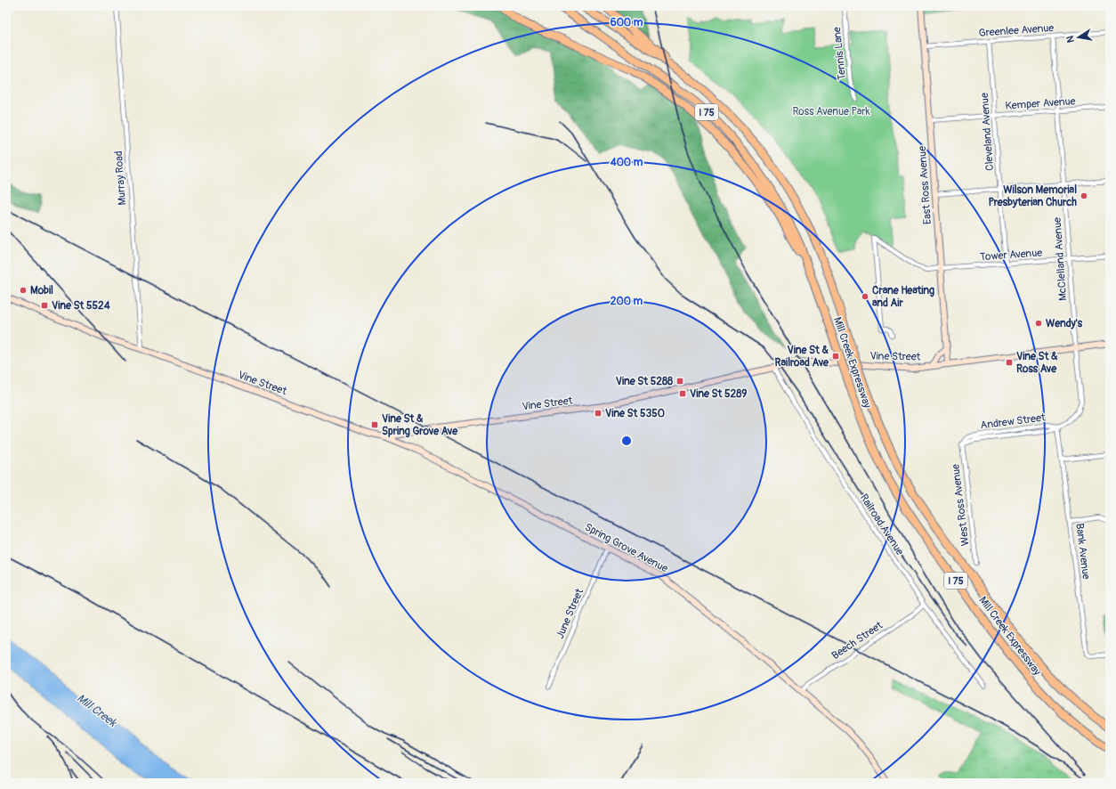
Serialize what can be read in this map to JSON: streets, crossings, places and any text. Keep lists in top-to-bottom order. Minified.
{"streets":{"highway":["I 75","Mill Creek Expressway"],"main road":["East Ross Avenue","Vine Street","Spring Grove Avenue"],"street":["Greenlee Avenue","Tennis Lane","Kemper Avenue","Cleveland Avenue","Murray Road","Tower Avenue","McClelland Avenue","Andrew Street","West Ross Avenue","Railroad Avenue","Bank Avenue","June Street","Beech Street"]},"crossings":[["Greenlee Avenue","Cleveland Avenue"],["Greenlee Avenue","East Ross Avenue"],["Greenlee Avenue","McClelland Avenue"],["Kemper Avenue","Cleveland Avenue"],["Kemper Avenue","East Ross Avenue"],["Kemper Avenue","McClelland Avenue"],["Cleveland Avenue","Tower Avenue"],["Murray Road","Vine Street"],["East Ross Avenue","Tower Avenue"],["East Ross Avenue","Vine Street"],["Tower Avenue","McClelland Avenue"],["McClelland Avenue","Vine Street"],["McClelland Avenue","Andrew Street"],["McClelland Avenue","Bank Avenue"],["Vine Street","Railroad Avenue"],["Vine Street","Spring Grove Avenue"],["Andrew Street","West Ross Avenue"],["Andrew Street","Bank Avenue"],["Railroad Avenue","Beech Street"],["Spring Grove Avenue","June Street"],["Spring Grove Avenue","Beech Street"]],"water":["Mill Creek"],"parks":["Ross Avenue Park"],"places":{"other":["Wilson Memorial Presbyterian Church","Mobil","Crane Heating and Air","Wendy's"],"transit":["Vine St 5524","Vine St & Railroad Ave","Vine St & Ross Ave","Vine St 5288","Vine St 5289","Vine St 5350","Vine St & Spring Grove Ave"]},"north":"left","rings":["600 m","400 m","200 m"]}
